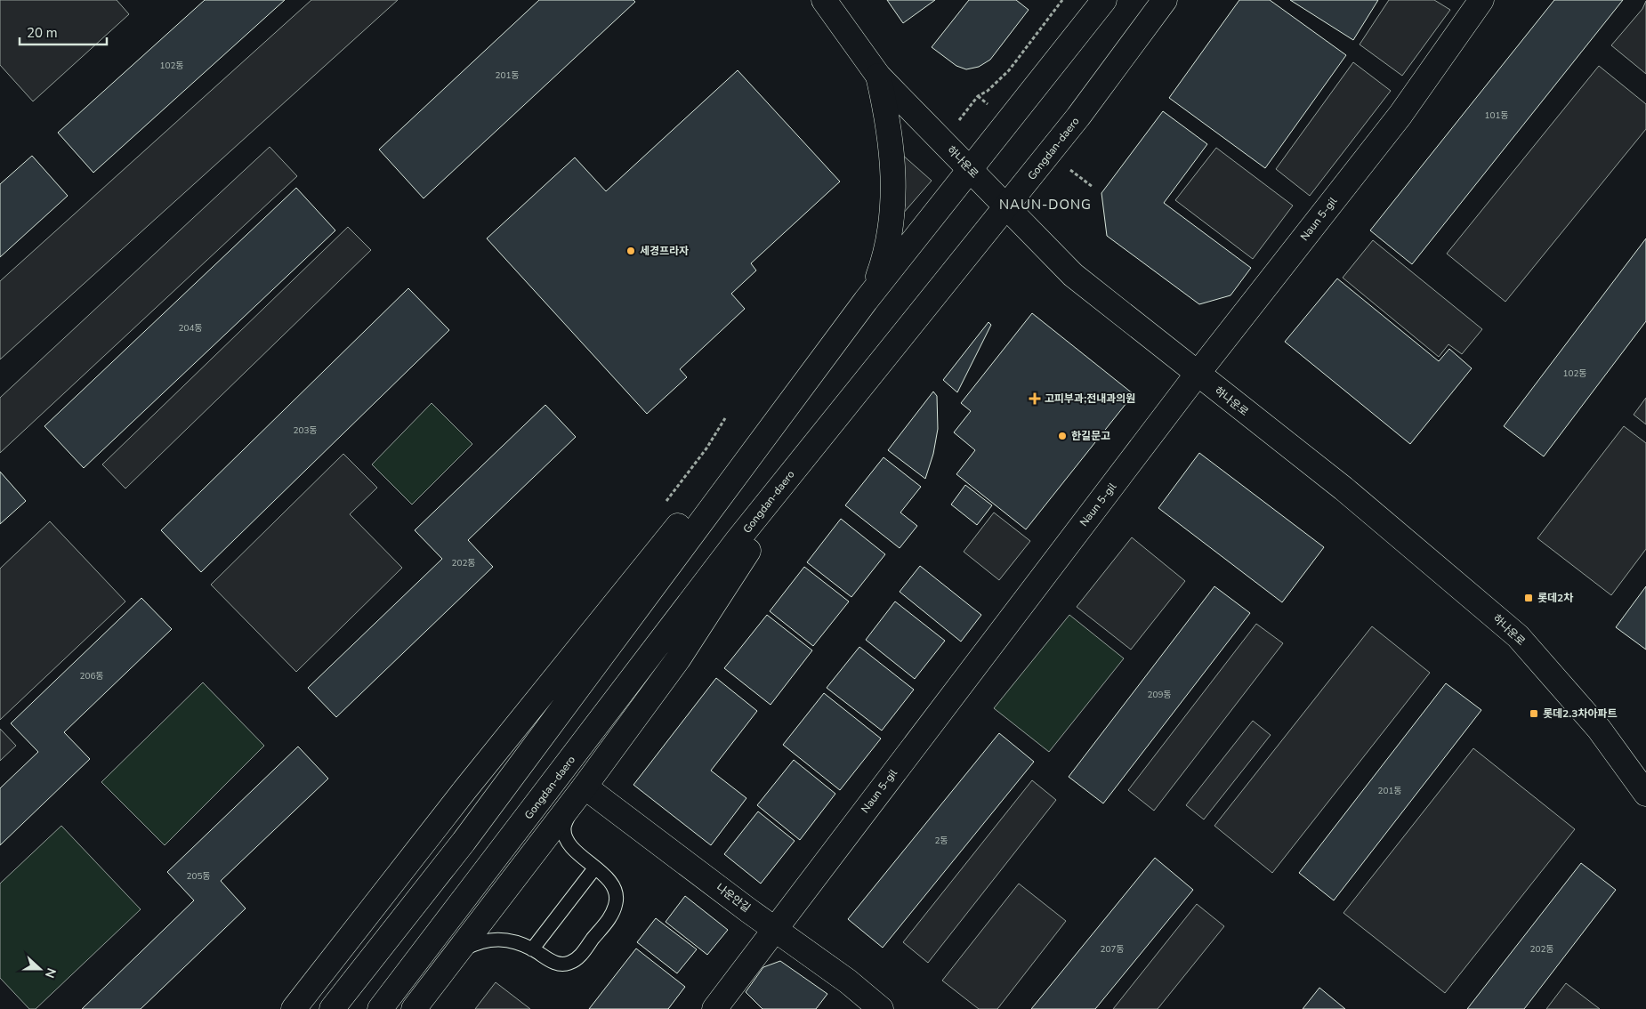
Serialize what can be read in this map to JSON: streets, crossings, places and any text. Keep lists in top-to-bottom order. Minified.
{"streets":{"street":["Gongdan-daero","하나운로","Naun 5-gil","나운안길"]},"crossings":[["Gongdan-daero","하나운로"],["하나운로","Naun 5-gil"],["Naun 5-gil","나운안길"]],"districts":["NAUN-DONG"],"places":{"other":["세경프라자","한길문고"],"health":["고피부과;전내과의원"],"transit":["롯데2차","롯데2.3차아파트"]},"house_numbers":["102동","201동","101동","204동","102동","203동","202동","206동","209동","201동","2동","205동","207동","202동"],"scale_bar":"20 m","north":"right"}
